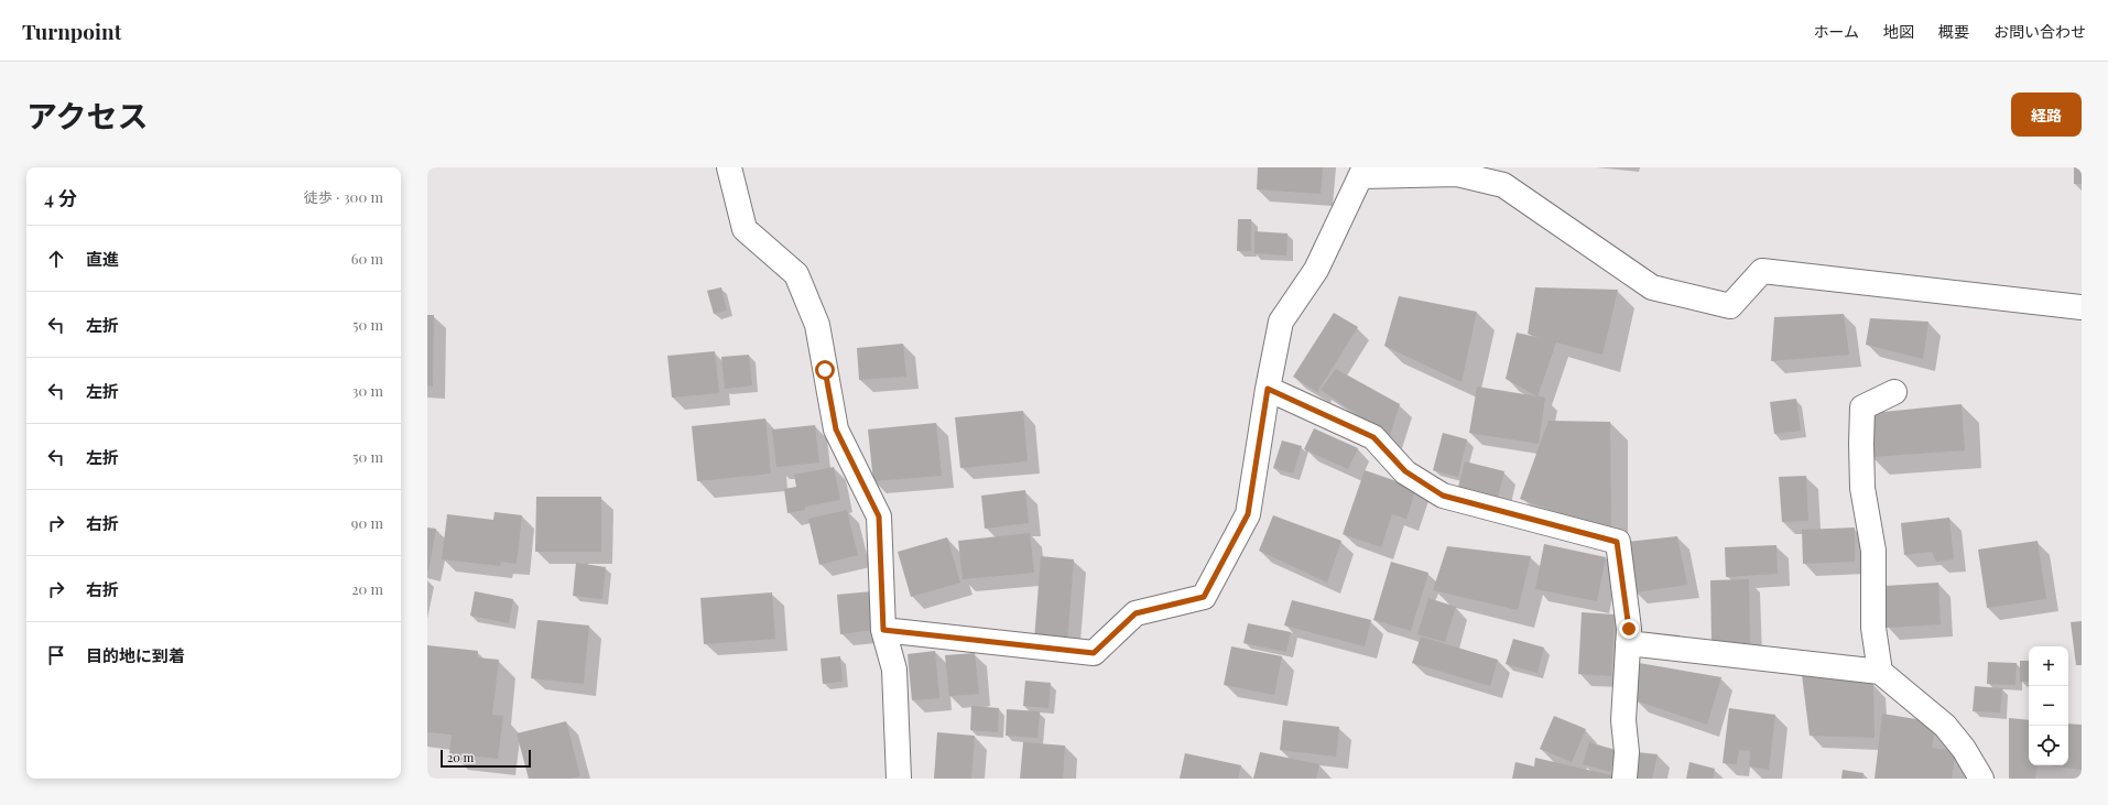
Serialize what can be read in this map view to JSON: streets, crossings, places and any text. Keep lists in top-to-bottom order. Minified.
{"scale_bar":"20 m","page":{"header":"Turnpoint","nav":["ホーム","地図","概要","お問い合わせ"],"title":"アクセス","buttons":"経路","heading":["4 分","徒歩 · 300 m"],"list":[["直進","60 m"],["左折","50 m"],["左折","30 m"],["左折","50 m"],["右折","90 m"],["右折","20 m"],"目的地に到着"],"map_buttons":["+","−"],"scale":"20 m"}}
